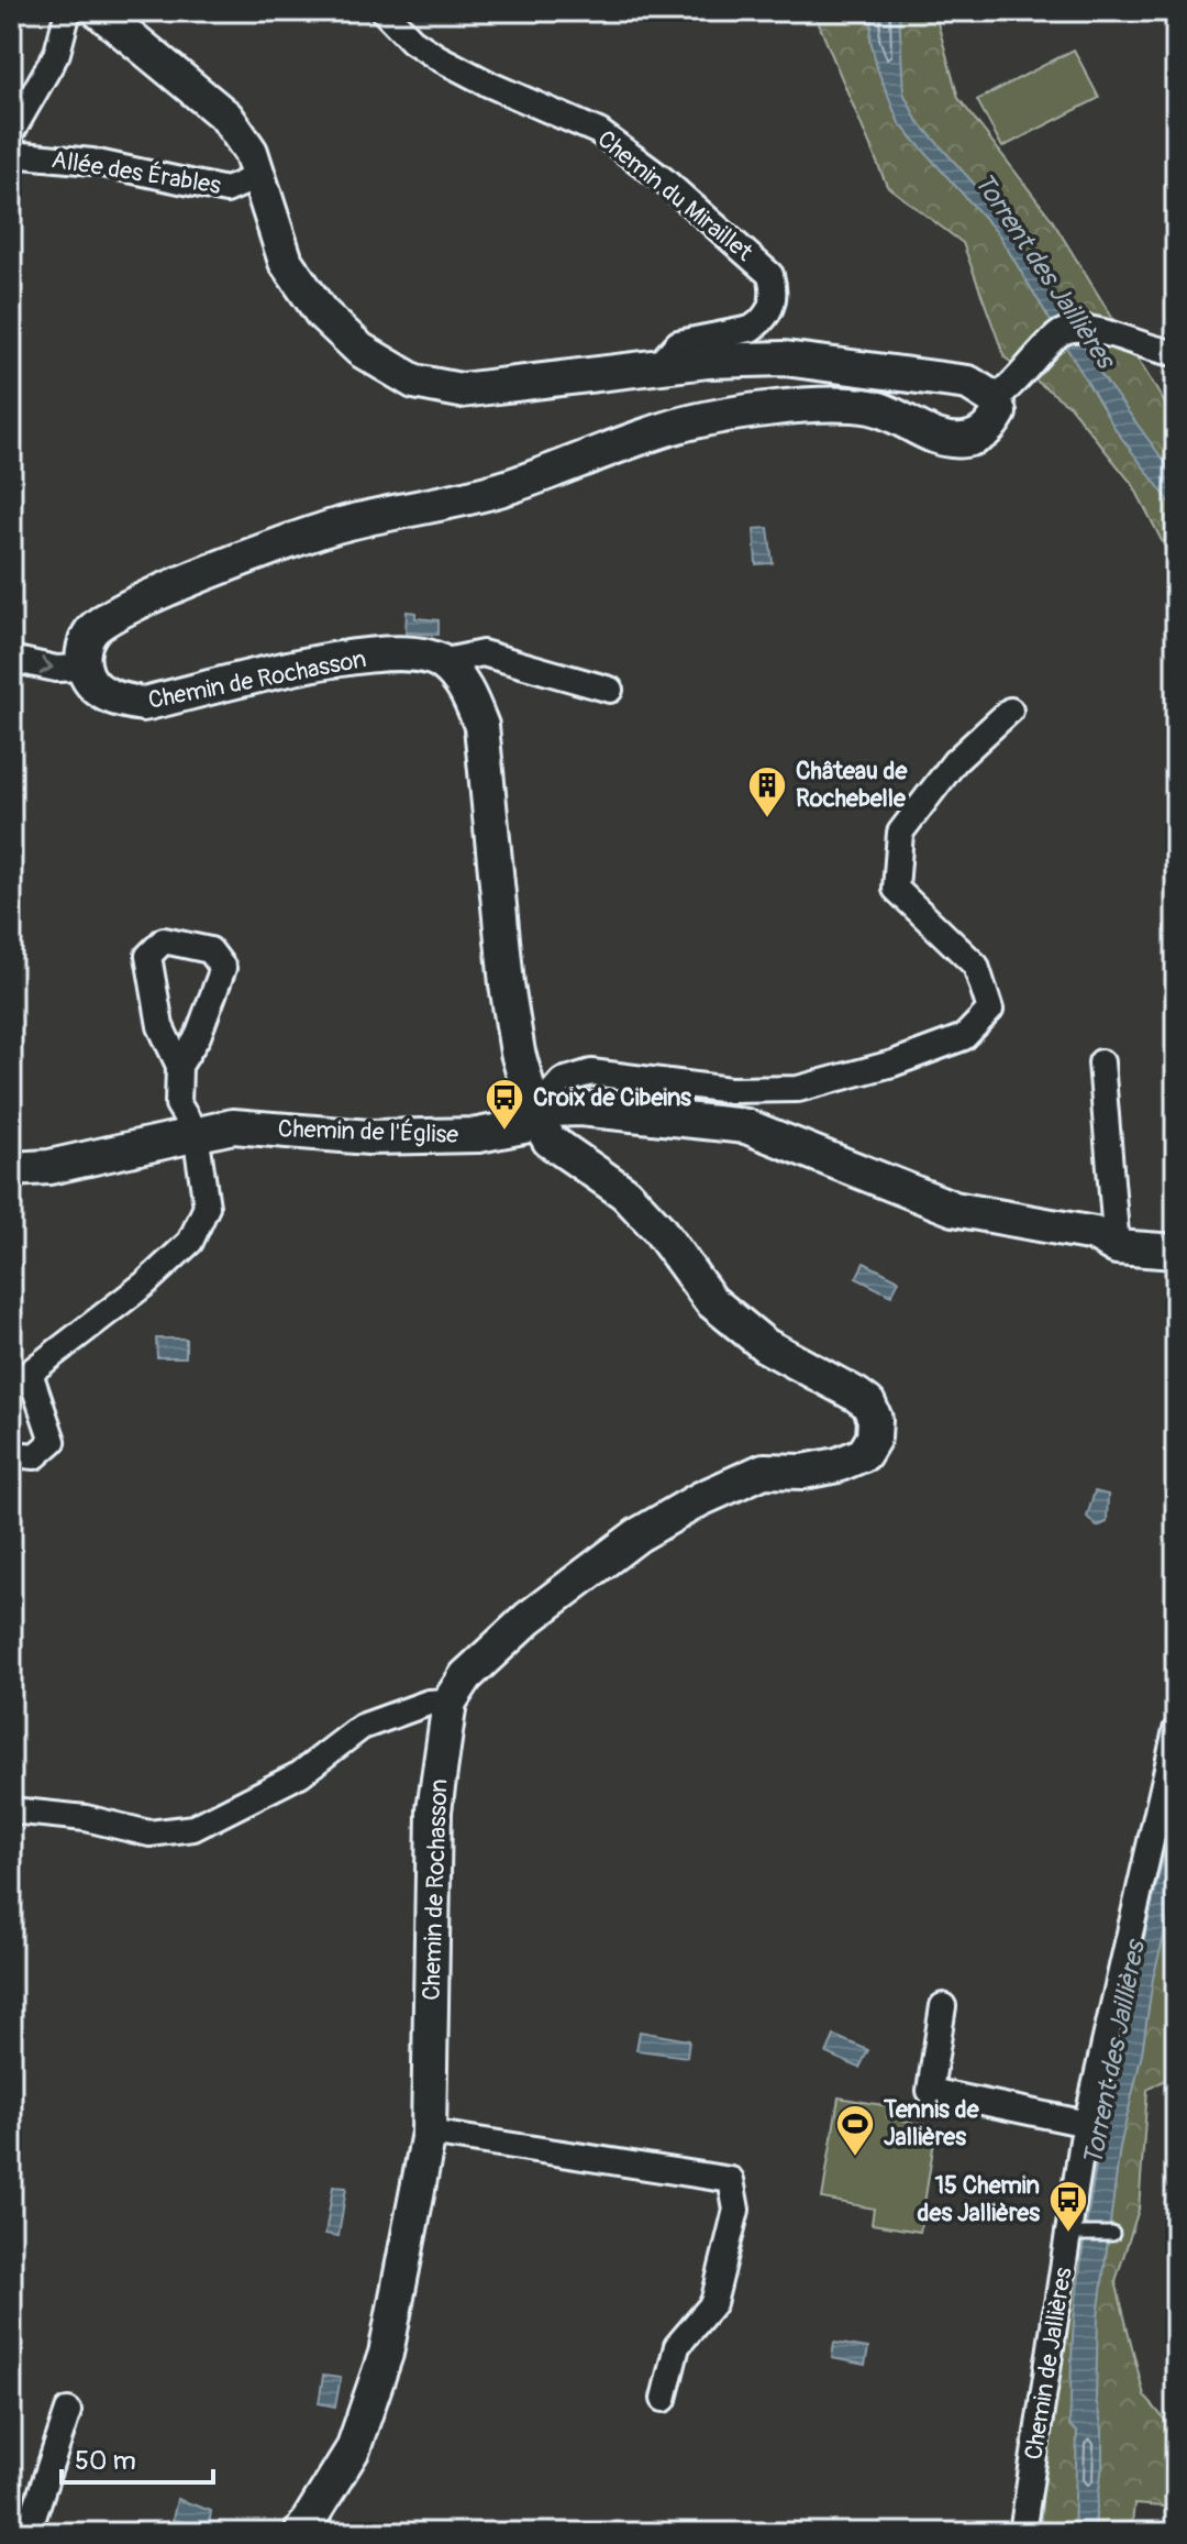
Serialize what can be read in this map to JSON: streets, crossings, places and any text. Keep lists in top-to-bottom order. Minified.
{"streets":{"street":["Allée des Érables","Chemin du Miraillet","Chemin de Rochasson","Chemin de l'Église","Chemin de Jallières"]},"crossings":[["Chemin de Rochasson","Chemin de l'Église"]],"water":["Torrent des Jaillières"],"places":{"building":["Château de Rochebelle"],"bus stop":["Croix de Cibeins","15 Chemin des Jallières"],"sports":["Tennis de Jallières"]},"scale_bar":"50 m"}
